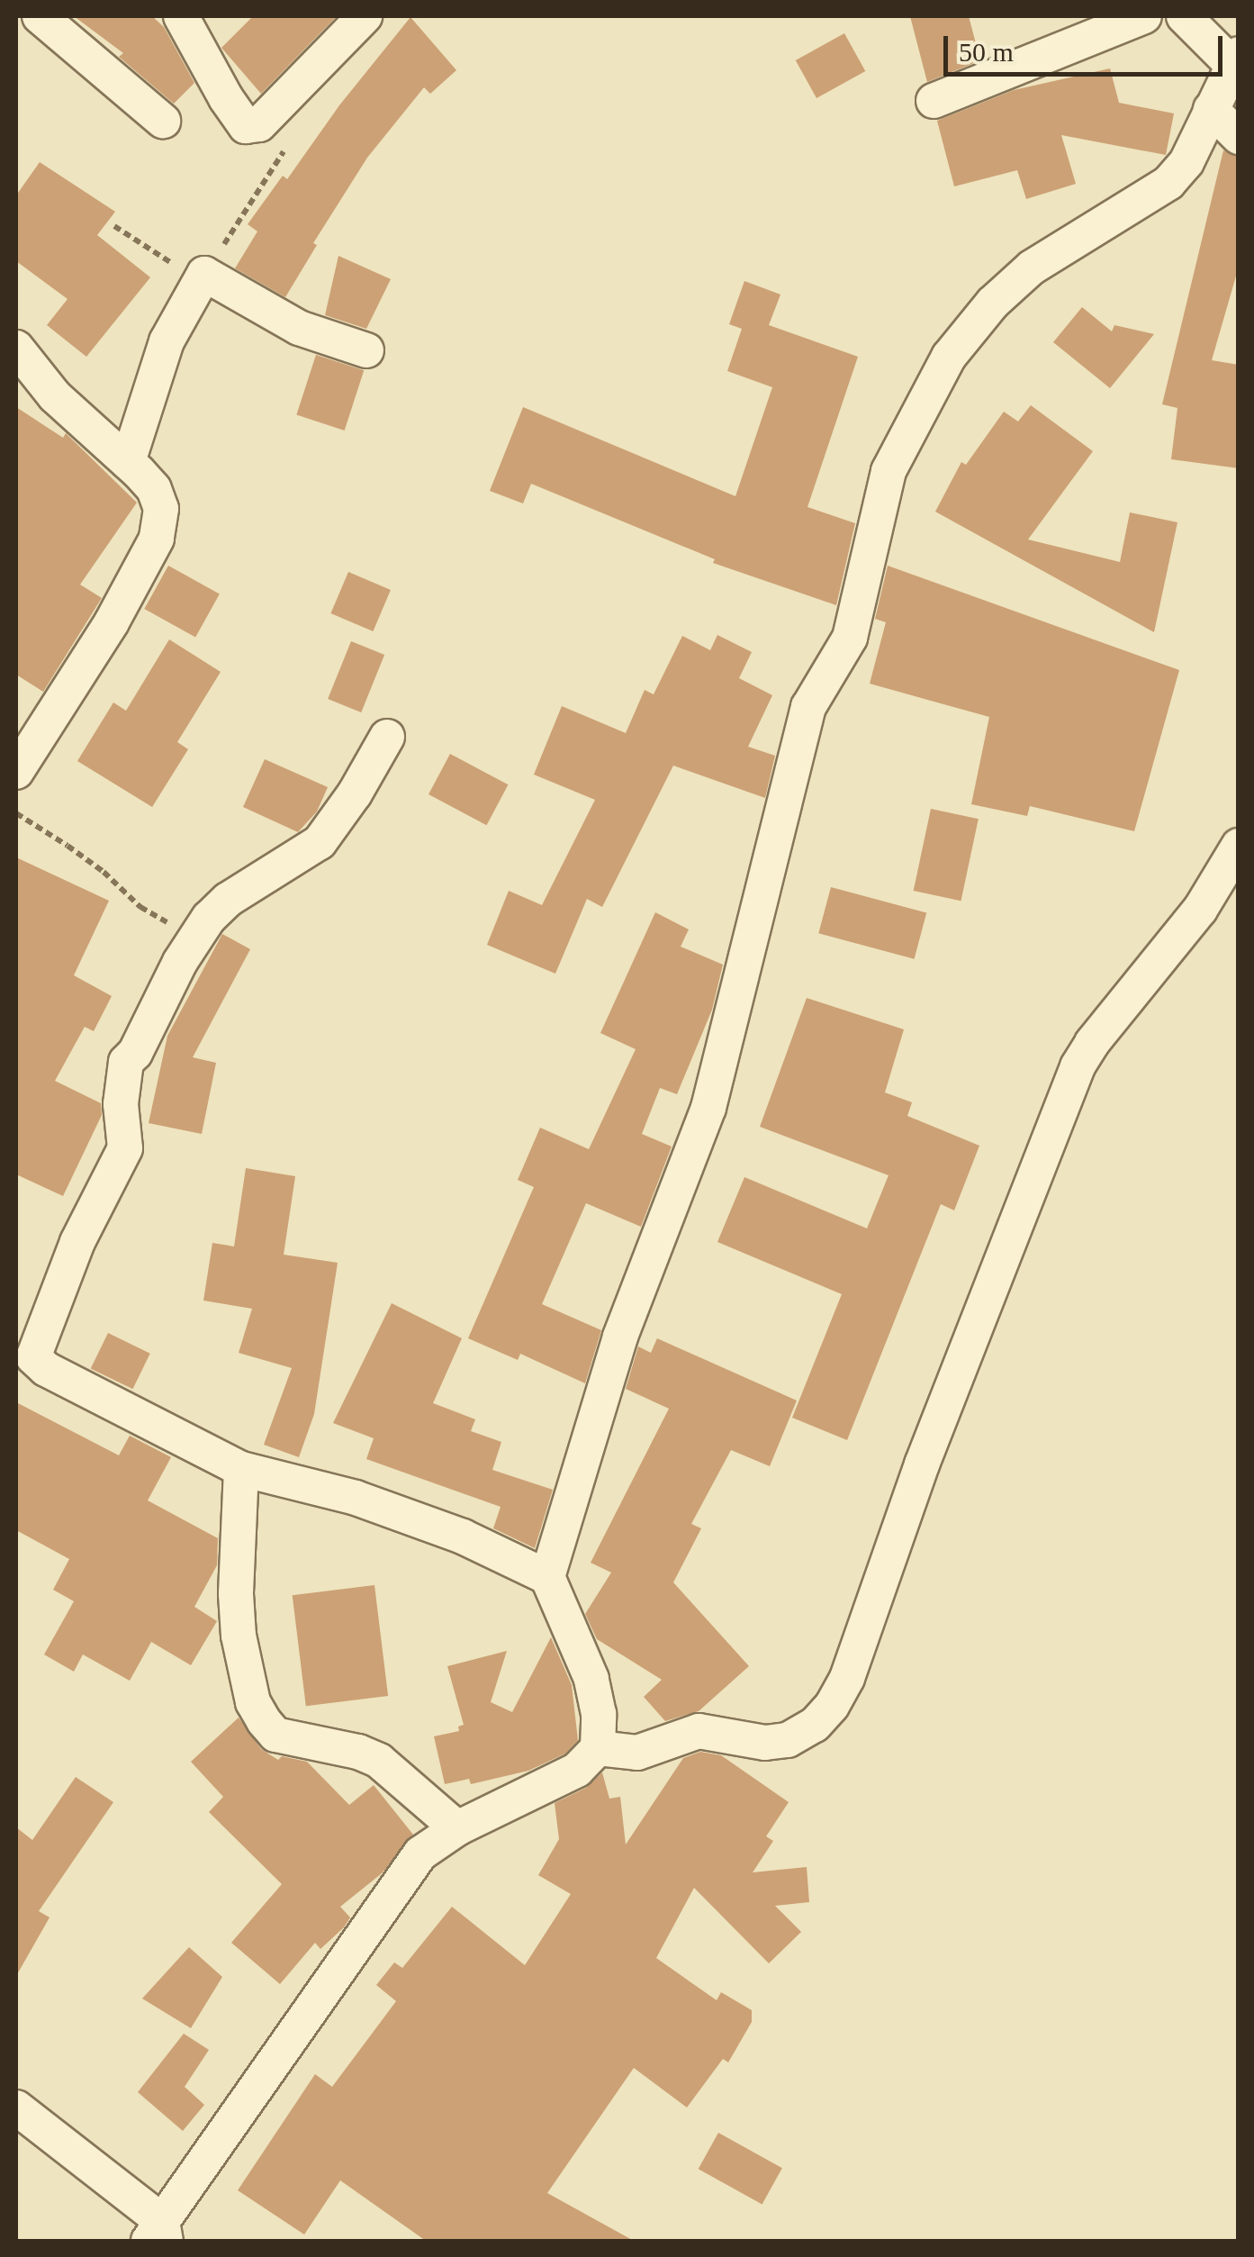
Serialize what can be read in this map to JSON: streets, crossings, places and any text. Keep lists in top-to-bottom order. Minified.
{"scale_bar":"50 m"}
